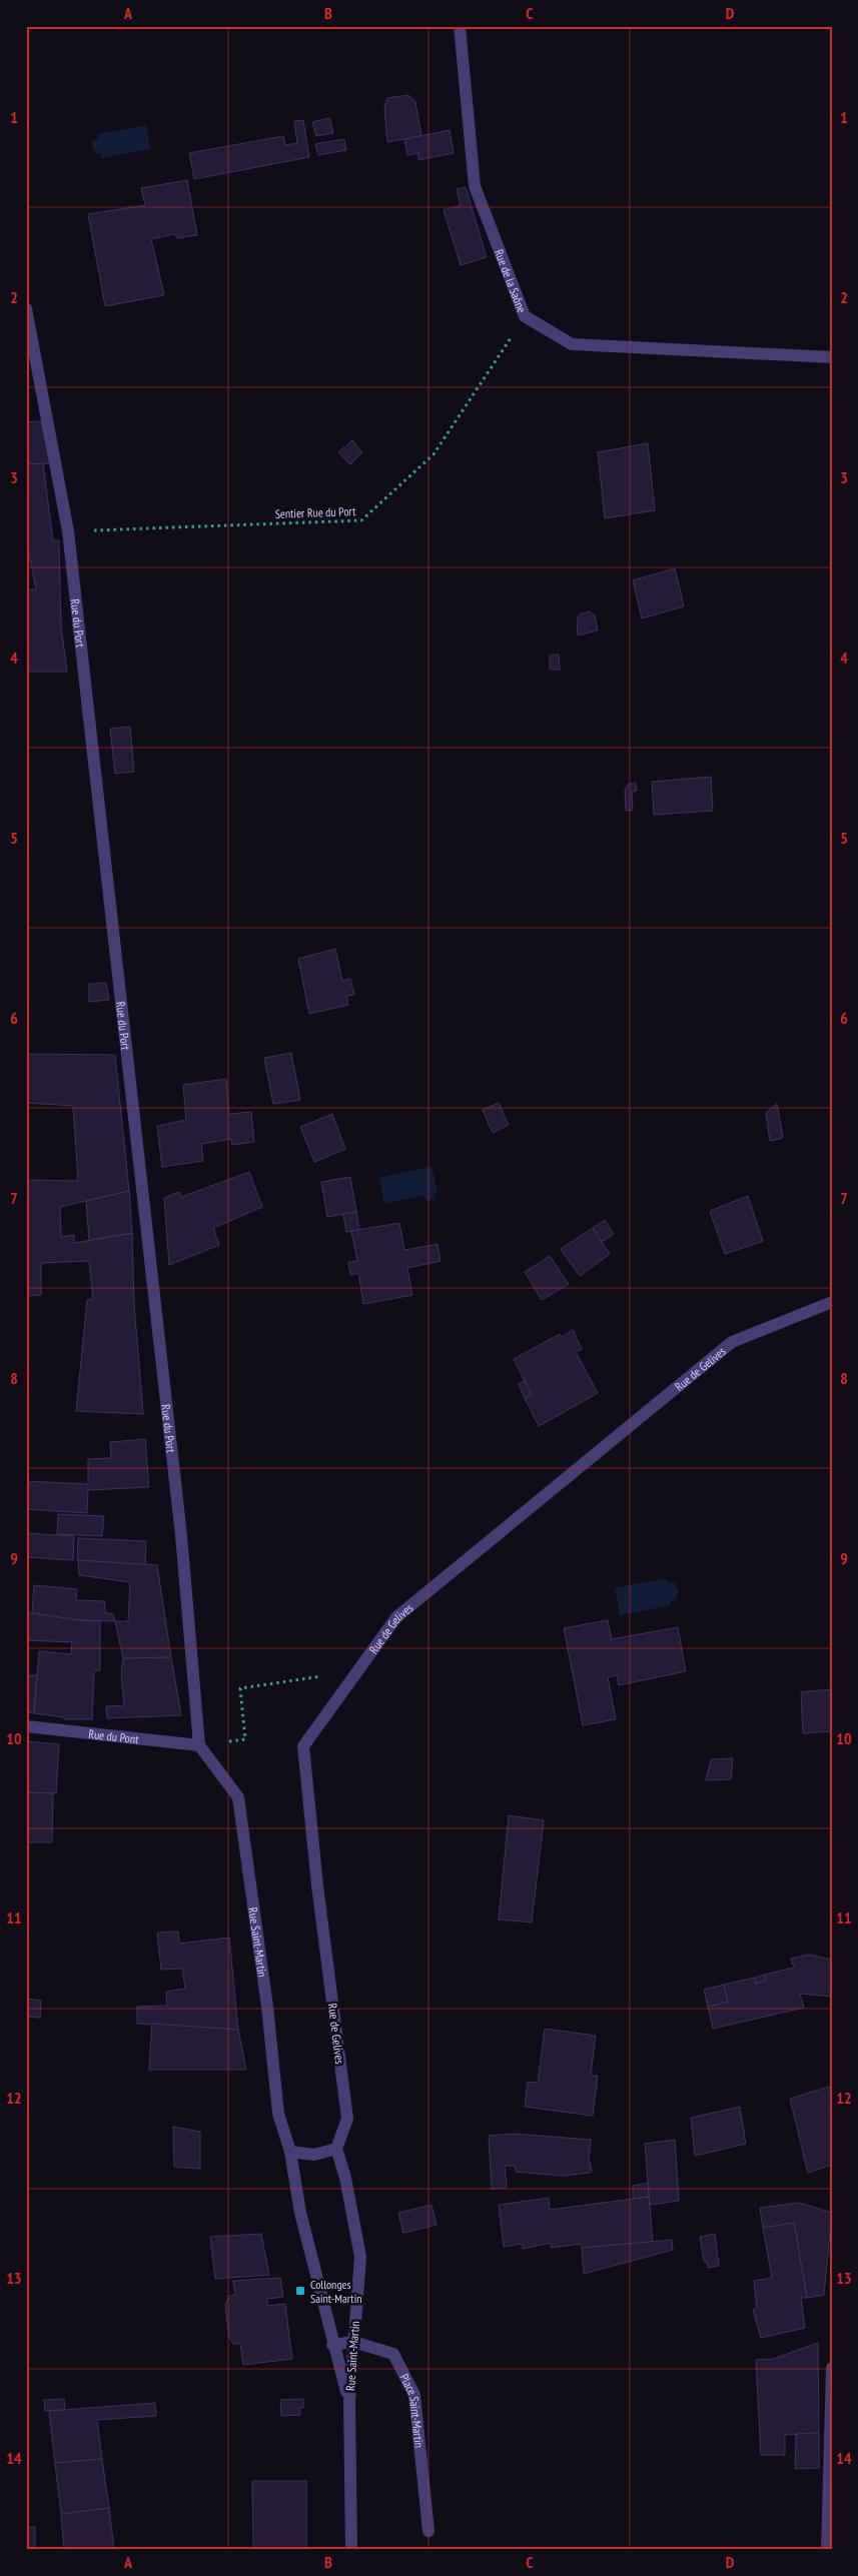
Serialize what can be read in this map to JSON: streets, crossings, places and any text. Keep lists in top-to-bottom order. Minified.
{"streets":{"street":["Rue de la Saône","Rue du Port","Rue de Gelives","Rue du Pont","Rue Saint-Martin","Place Saint-Martin"],"path":["Sentier Rue du Port"]},"crossings":[["Rue de la Saône","Sentier Rue du Port"],["Sentier Rue du Port","Rue du Port"],["Rue du Port","Rue du Pont"],["Rue du Port","Rue Saint-Martin"],["Rue de Gelives","Rue Saint-Martin"],["Rue du Pont","Rue Saint-Martin"],["Rue Saint-Martin","Place Saint-Martin"]],"places":{"transit":["Collonges Saint-Martin"]},"grid":{"columns":["A","B","C","D"],"rows":["1","2","3","4","5","6","7","8","9","10","11","12","13","14"]}}
